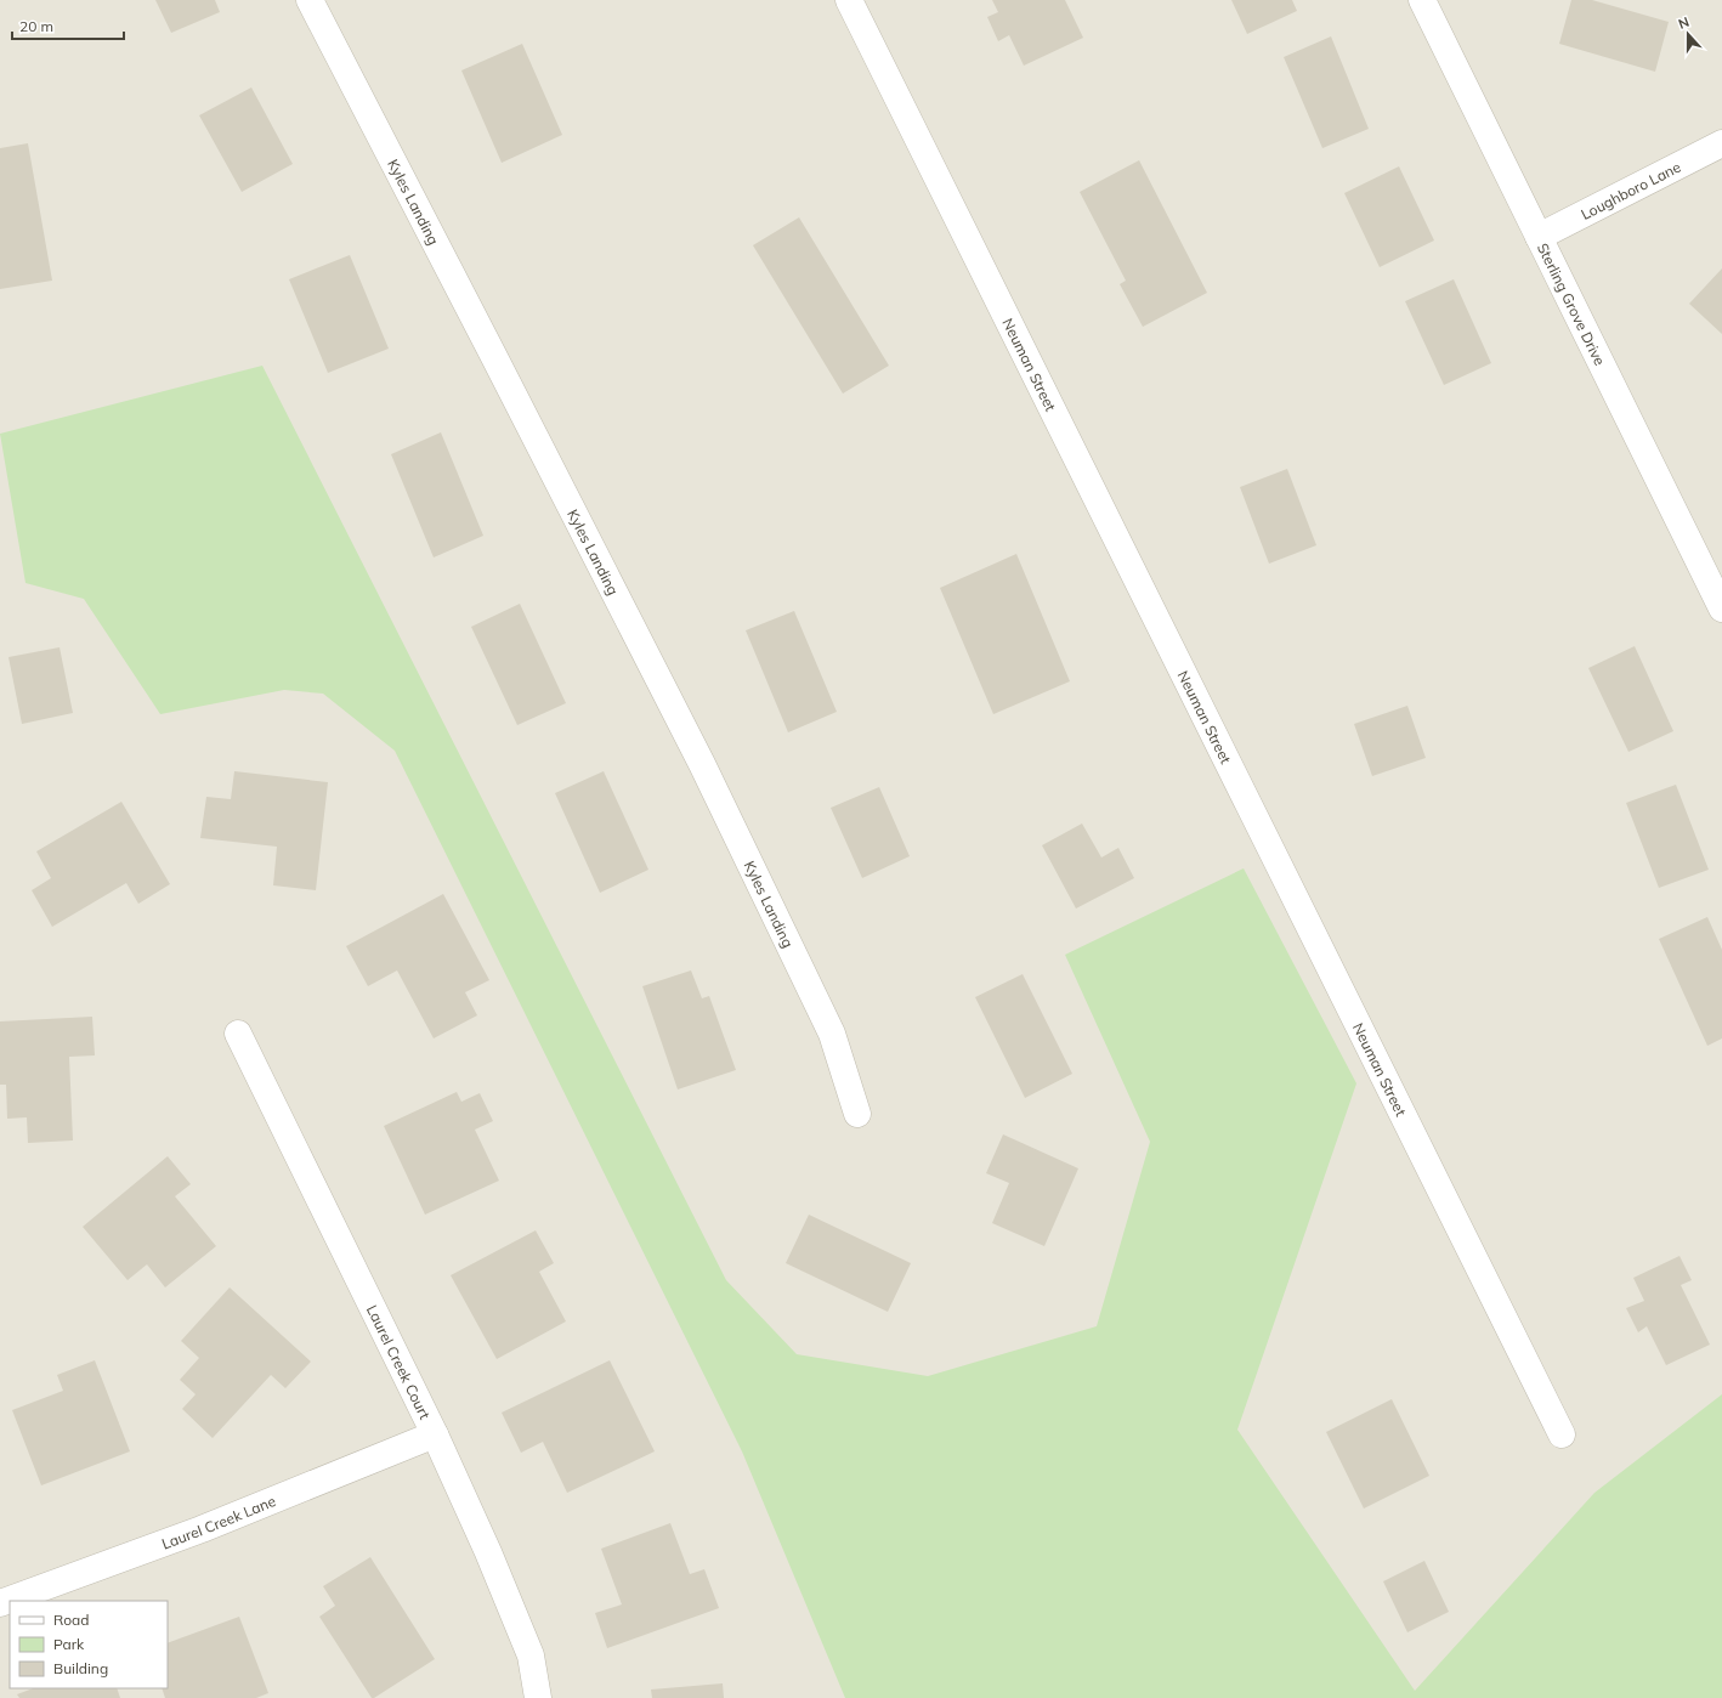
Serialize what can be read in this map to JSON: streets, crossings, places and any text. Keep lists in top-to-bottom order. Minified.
{"streets":{"street":["Loughboro Lane","Kyles Landing","Sterling Grove Drive","Neuman Street","Laurel Creek Court","Laurel Creek Lane"]},"crossings":[["Loughboro Lane","Sterling Grove Drive"],["Laurel Creek Court","Laurel Creek Lane"]],"legend":["Road","Park","Building"],"scale_bar":"20 m","north":"top"}
